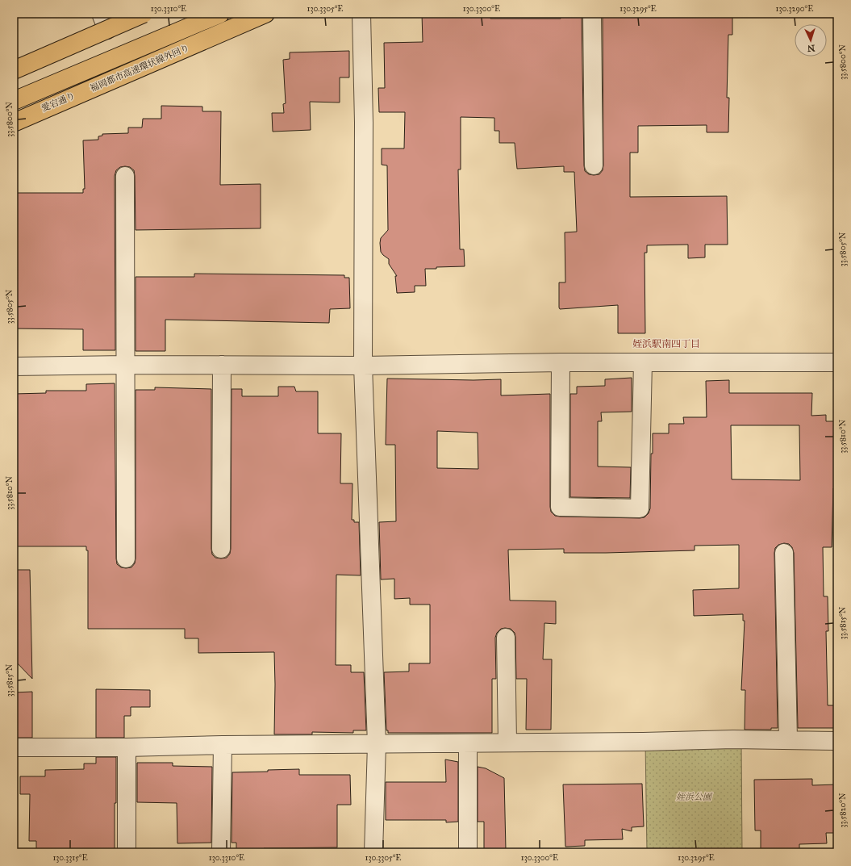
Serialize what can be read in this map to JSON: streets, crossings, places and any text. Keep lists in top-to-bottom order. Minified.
{"streets":{"highway":["福岡都市高速環状線外回り"],"street":["愛宕通り"]},"crossings":[["福岡都市高速環状線外回り","愛宕通り"]],"districts":["姪浜駅南四丁目"],"parks":["姪浜公園"],"north":"bottom","coordinates":["130.3310°E","130.3305°E","130.3300°E","130.3295°E","130.3290°E","33.5800°N","33.5805°N","33.5810°N","33.5815°N","33.5820°N","130.3315°E"]}
